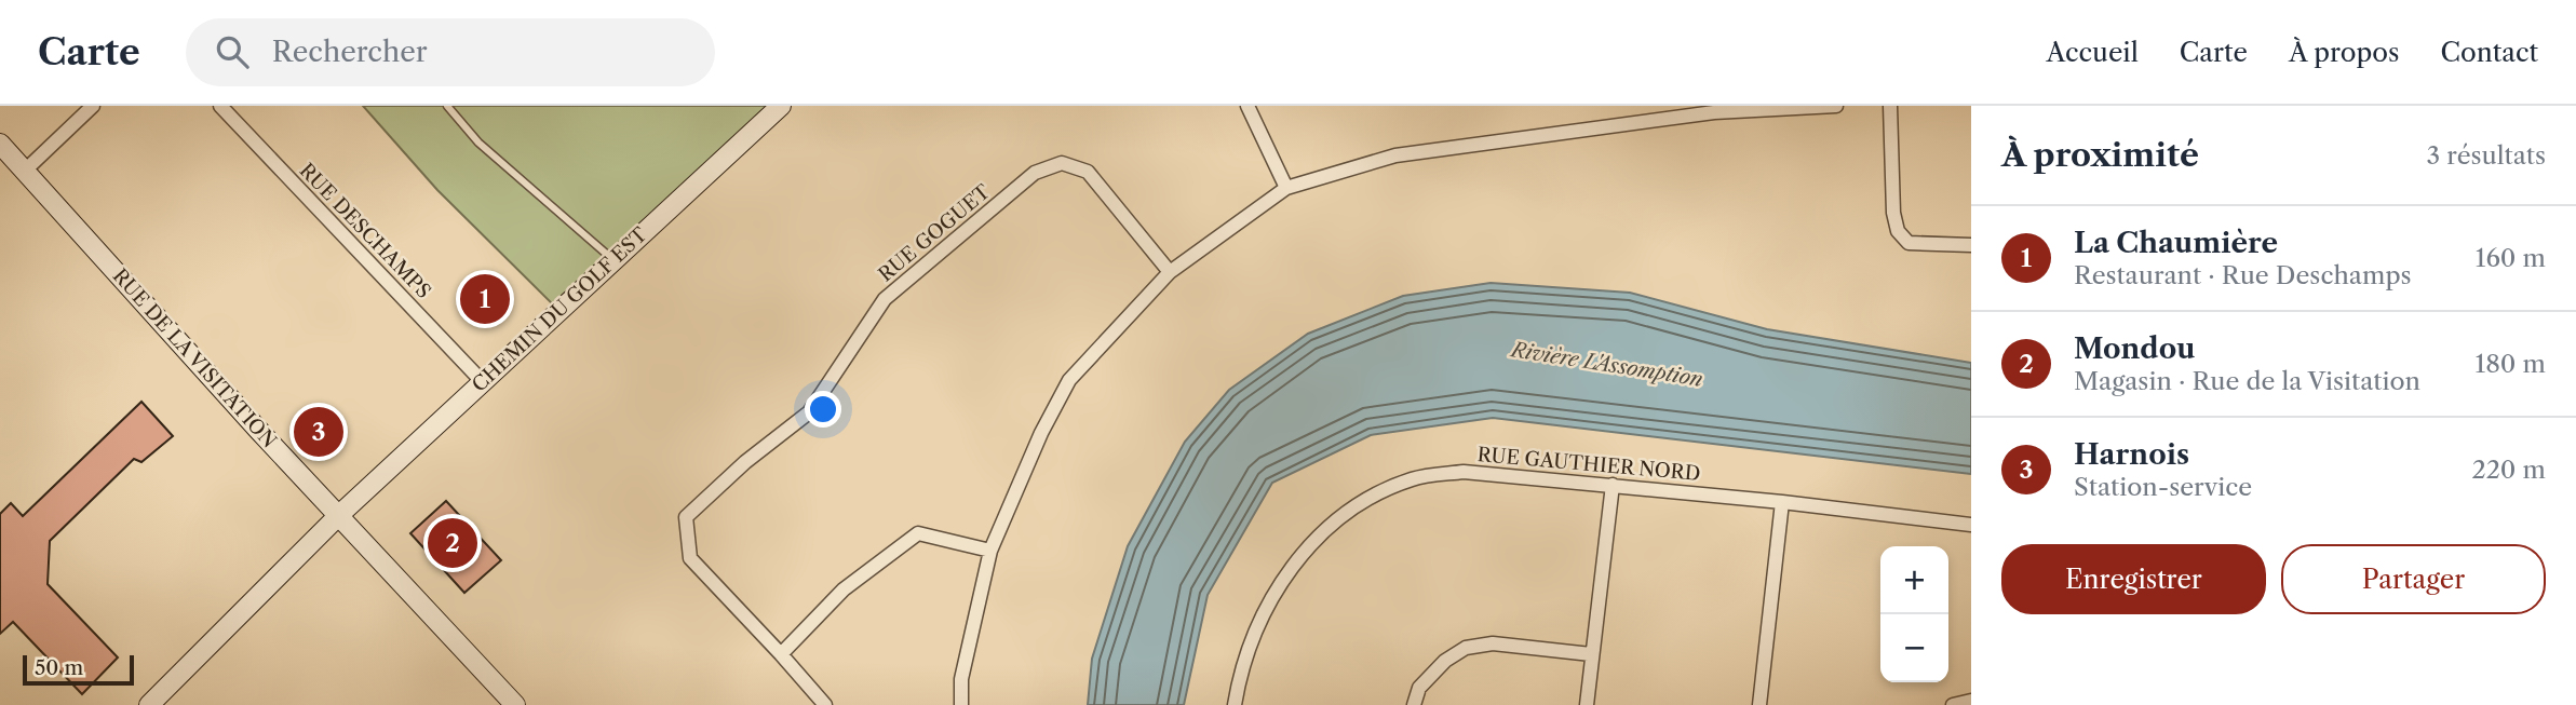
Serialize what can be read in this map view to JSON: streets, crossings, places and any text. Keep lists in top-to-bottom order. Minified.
{"streets":{"street":["RUE DESCHAMPS","RUE GOGUET","CHEMIN DU GOLF EST","RUE DE LA VISITATION","RUE GAUTHIER NORD"]},"crossings":[["RUE DESCHAMPS","CHEMIN DU GOLF EST"],["CHEMIN DU GOLF EST","RUE DE LA VISITATION"]],"water":["Rivière L'Assomption"],"scale_bar":"50 m","page":{"header":"Carte","search":"Rechercher","nav":["Accueil","Carte","À propos","Contact"],"heading":["À proximité","3 résultats"],"list":[{"mark":"1","name":"La Chaumière","note":"Restaurant · Rue Deschamps","value":"160 m"},{"mark":"2","name":"Mondou","note":"Magasin · Rue de la Visitation","value":"180 m"},{"mark":"3","name":"Harnois","note":"Station-service","value":"220 m"}],"pins":["1","3","2"],"buttons":["Enregistrer","Partager"],"map_buttons":["+","−"],"scale":"50 m"}}
